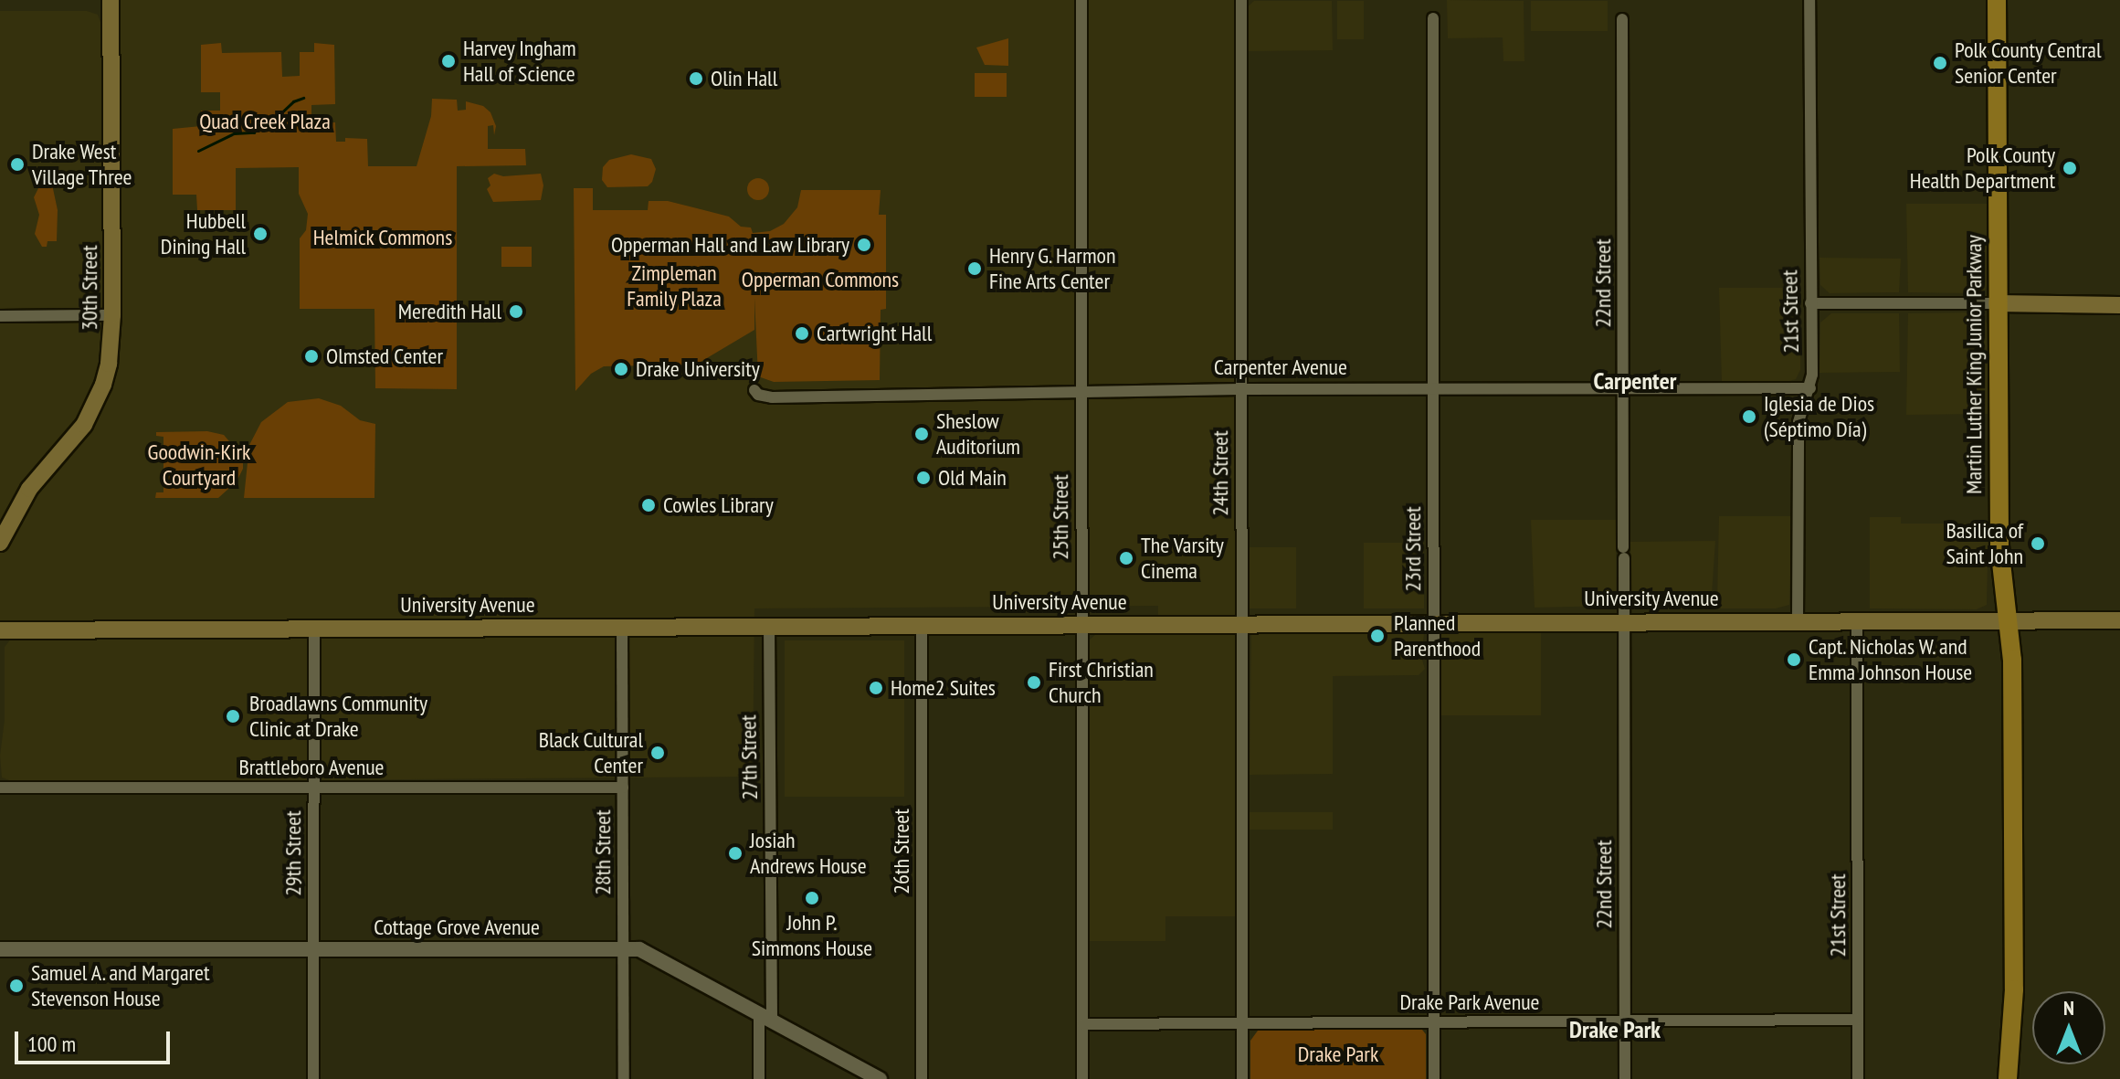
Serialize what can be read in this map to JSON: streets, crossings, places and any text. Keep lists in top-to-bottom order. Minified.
{"streets":{"main road":["30th Street","Martin Luther King Junior Parkway","University Avenue"],"street":["22nd Street","21st Street","Carpenter Avenue","24th Street","25th Street","23rd Street","27th Street","Brattleboro Avenue","26th Street","28th Street","29th Street","Cottage Grove Avenue","Drake Park Avenue"]},"crossings":[["22nd Street","Carpenter Avenue"],["22nd Street","University Avenue"],["22nd Street","Drake Park Avenue"],["21st Street","Carpenter Avenue"],["21st Street","University Avenue"],["21st Street","Drake Park Avenue"],["Martin Luther King Junior Parkway","University Avenue"],["Carpenter Avenue","24th Street"],["Carpenter Avenue","25th Street"],["Carpenter Avenue","23rd Street"],["24th Street","University Avenue"],["24th Street","Drake Park Avenue"],["25th Street","University Avenue"],["25th Street","Drake Park Avenue"],["23rd Street","University Avenue"],["23rd Street","Drake Park Avenue"],["University Avenue","27th Street"],["University Avenue","26th Street"],["University Avenue","28th Street"],["University Avenue","29th Street"],["27th Street","Cottage Grove Avenue"],["Brattleboro Avenue","28th Street"],["Brattleboro Avenue","29th Street"],["28th Street","Cottage Grove Avenue"],["29th Street","Cottage Grove Avenue"]],"districts":["Carpenter","Drake Park"],"parks":["Quad Creek Plaza","Helmick Commons","Zimpleman Family Plaza","Opperman Commons","Goodwin-Kirk Courtyard","Drake Park"],"places":["Harvey Ingham Hall of Science","Polk County Central Senior Center","Olin Hall","Drake West Village Three","Polk County Health Department","Hubbell Dining Hall","Opperman Hall and Law Library","Henry G. Harmon Fine Arts Center","Meredith Hall","Cartwright Hall","Olmsted Center","Drake University","Iglesia de Dios (Séptimo Día)","Sheslow Auditorium","Old Main","Cowles Library","Basilica of Saint John","The Varsity Cinema","Planned Parenthood","Capt. Nicholas W. and Emma Johnson House","First Christian Church","Home2 Suites","Broadlawns Community Clinic at Drake","Black Cultural Center","Josiah Andrews House","John P. Simmons House","Samuel A. and Margaret Stevenson House"],"scale_bar":"100 m","north":"top"}
